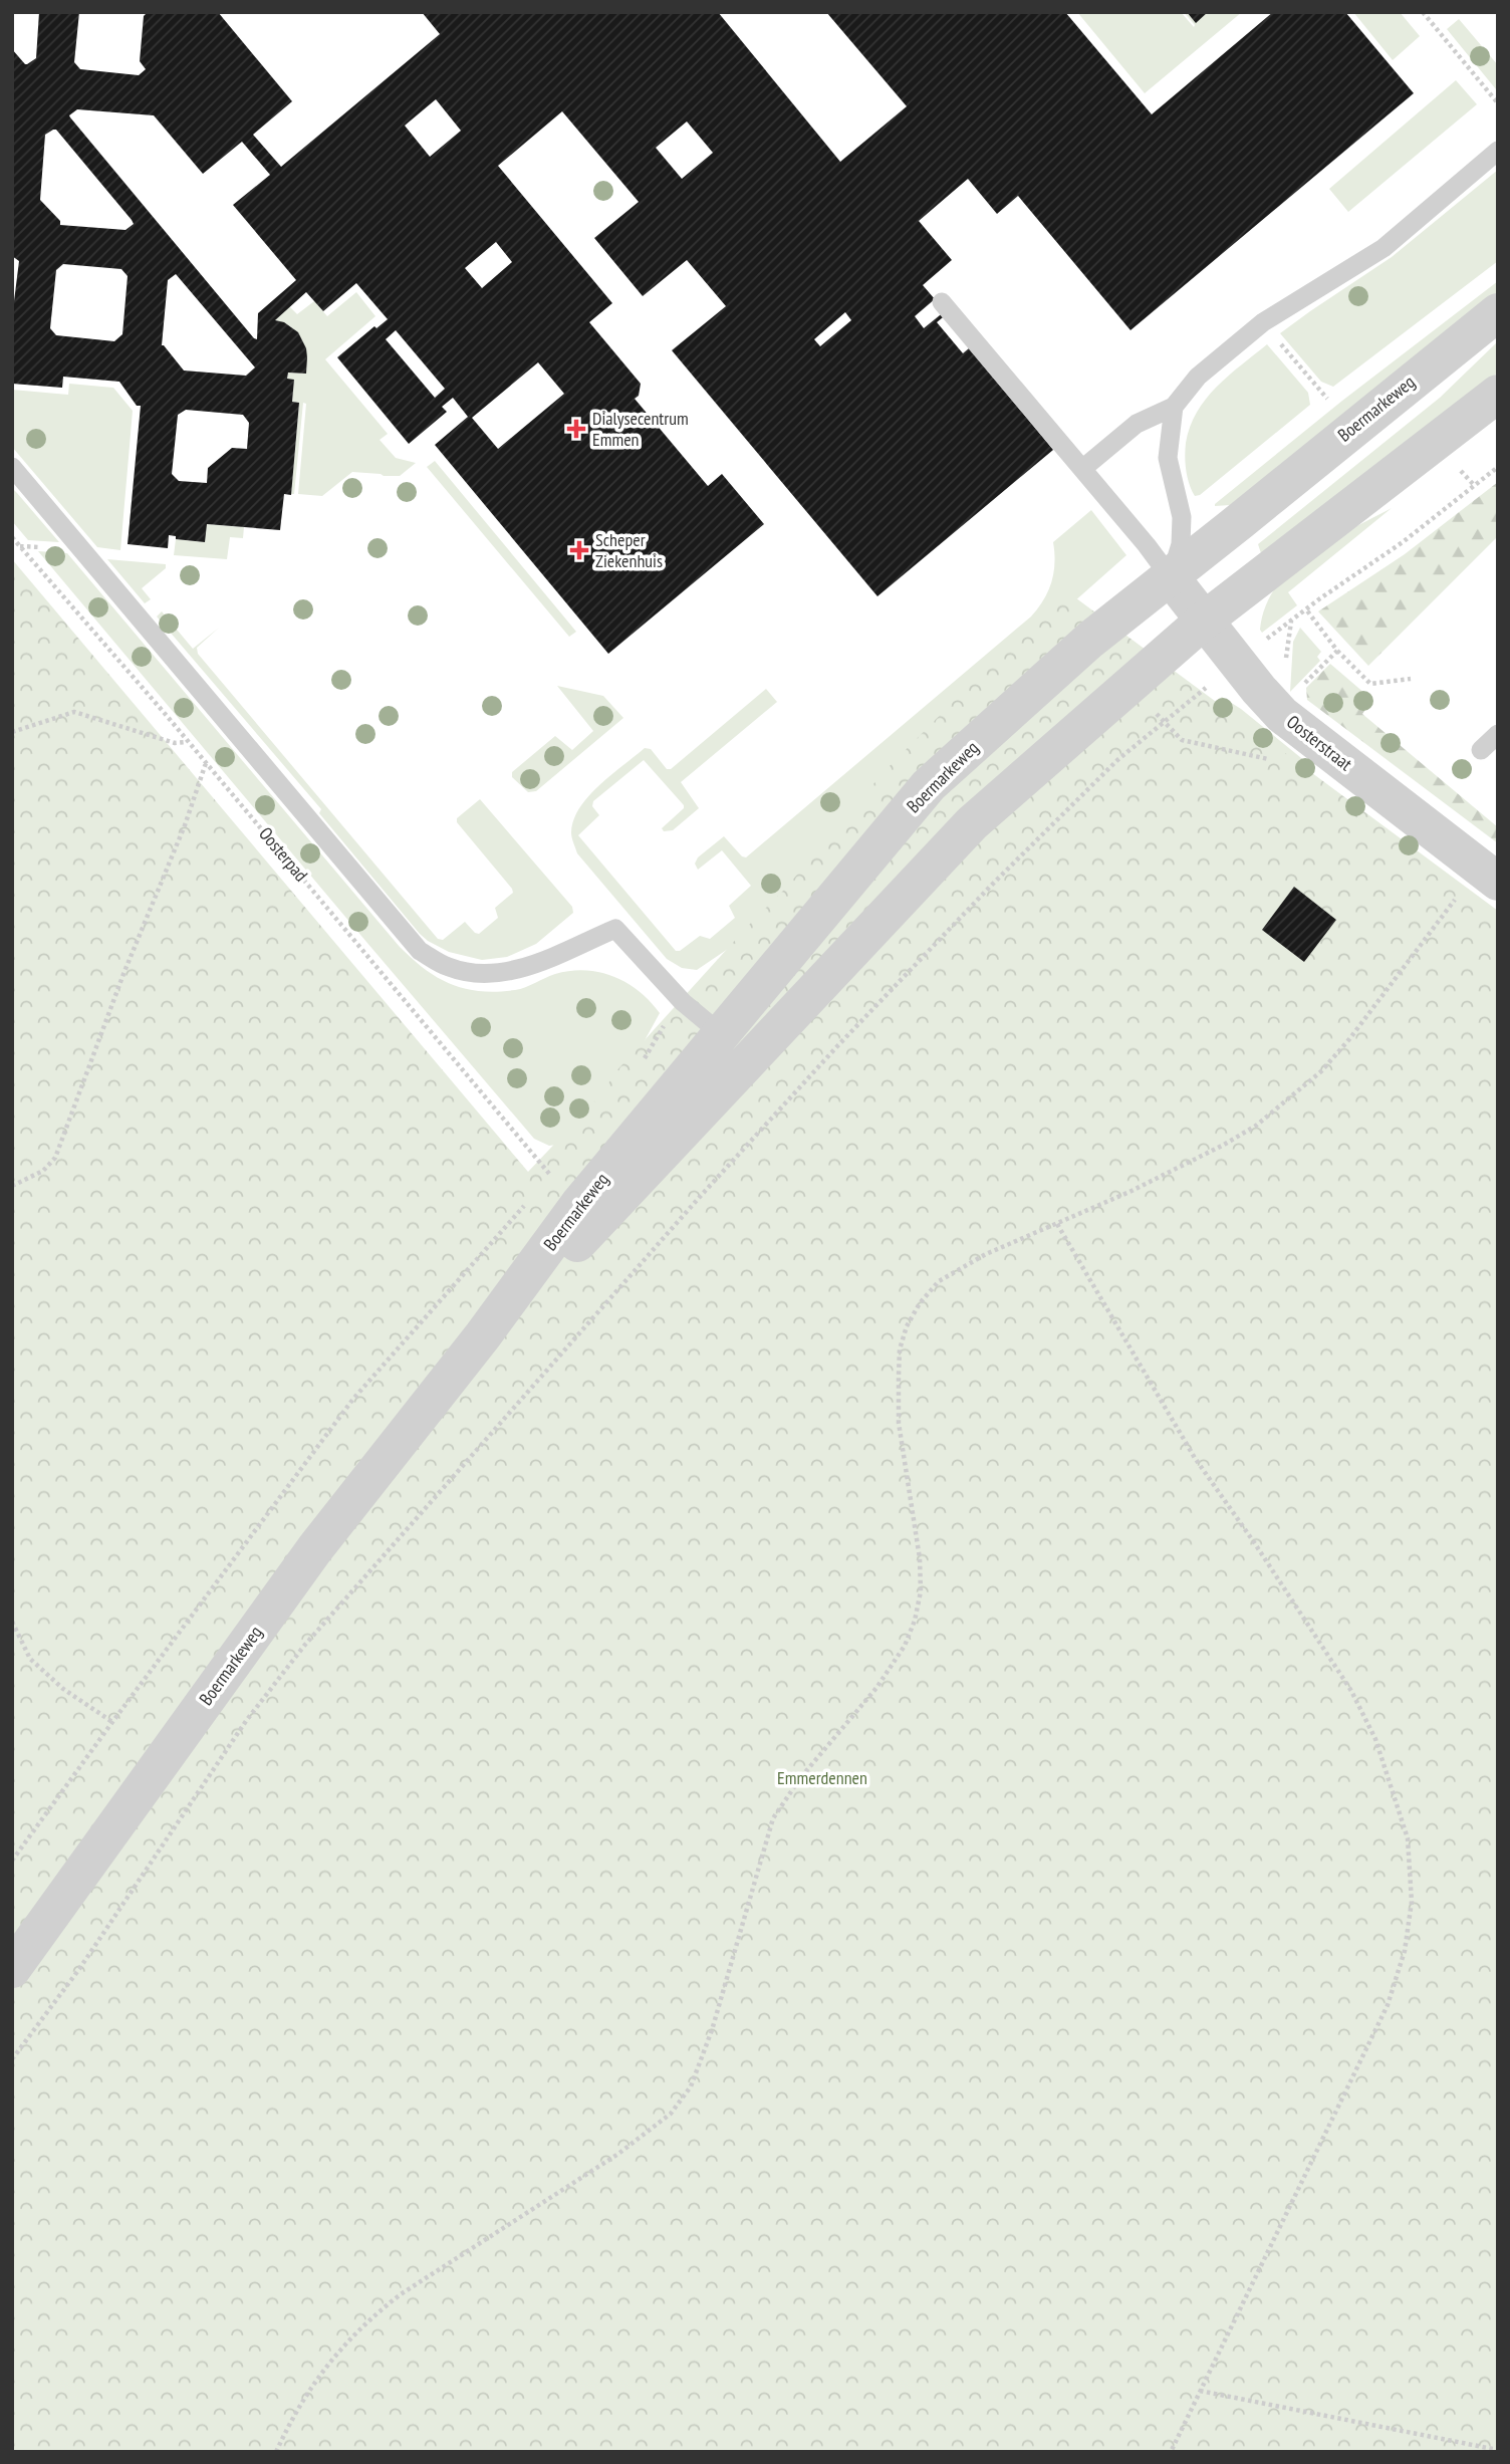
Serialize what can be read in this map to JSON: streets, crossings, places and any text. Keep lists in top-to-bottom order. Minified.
{"streets":{"street":["Boermarkeweg","Oosterstraat"],"path":["Oosterpad"]},"crossings":[["Boermarkeweg","Oosterstraat"]],"parks":["Emmerdennen"],"places":{"health":["Dialysecentrum Emmen","Scheper Ziekenhuis"]}}
